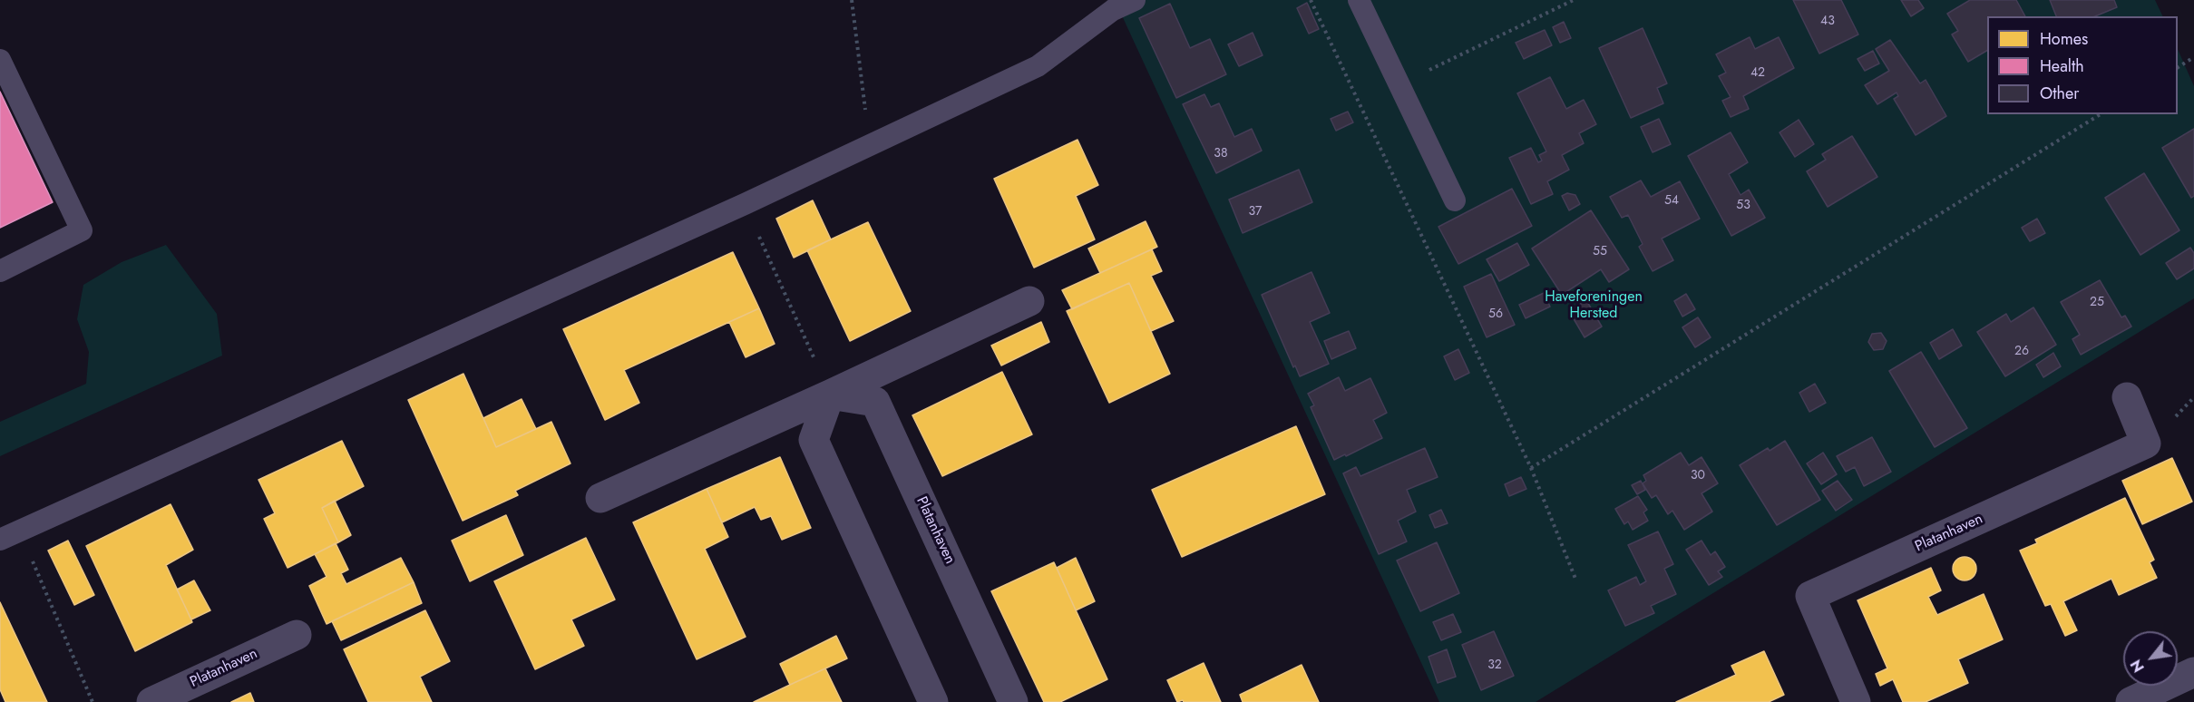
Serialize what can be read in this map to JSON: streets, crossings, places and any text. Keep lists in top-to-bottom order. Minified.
{"streets":{"street":["Platanhaven"]},"parks":["Haveforeningen Hersted"],"house_numbers":["43","42","38","54","53","37","55","25","56","26","30","32"],"legend":["Homes","Health","Other"],"north":"bottom left"}
